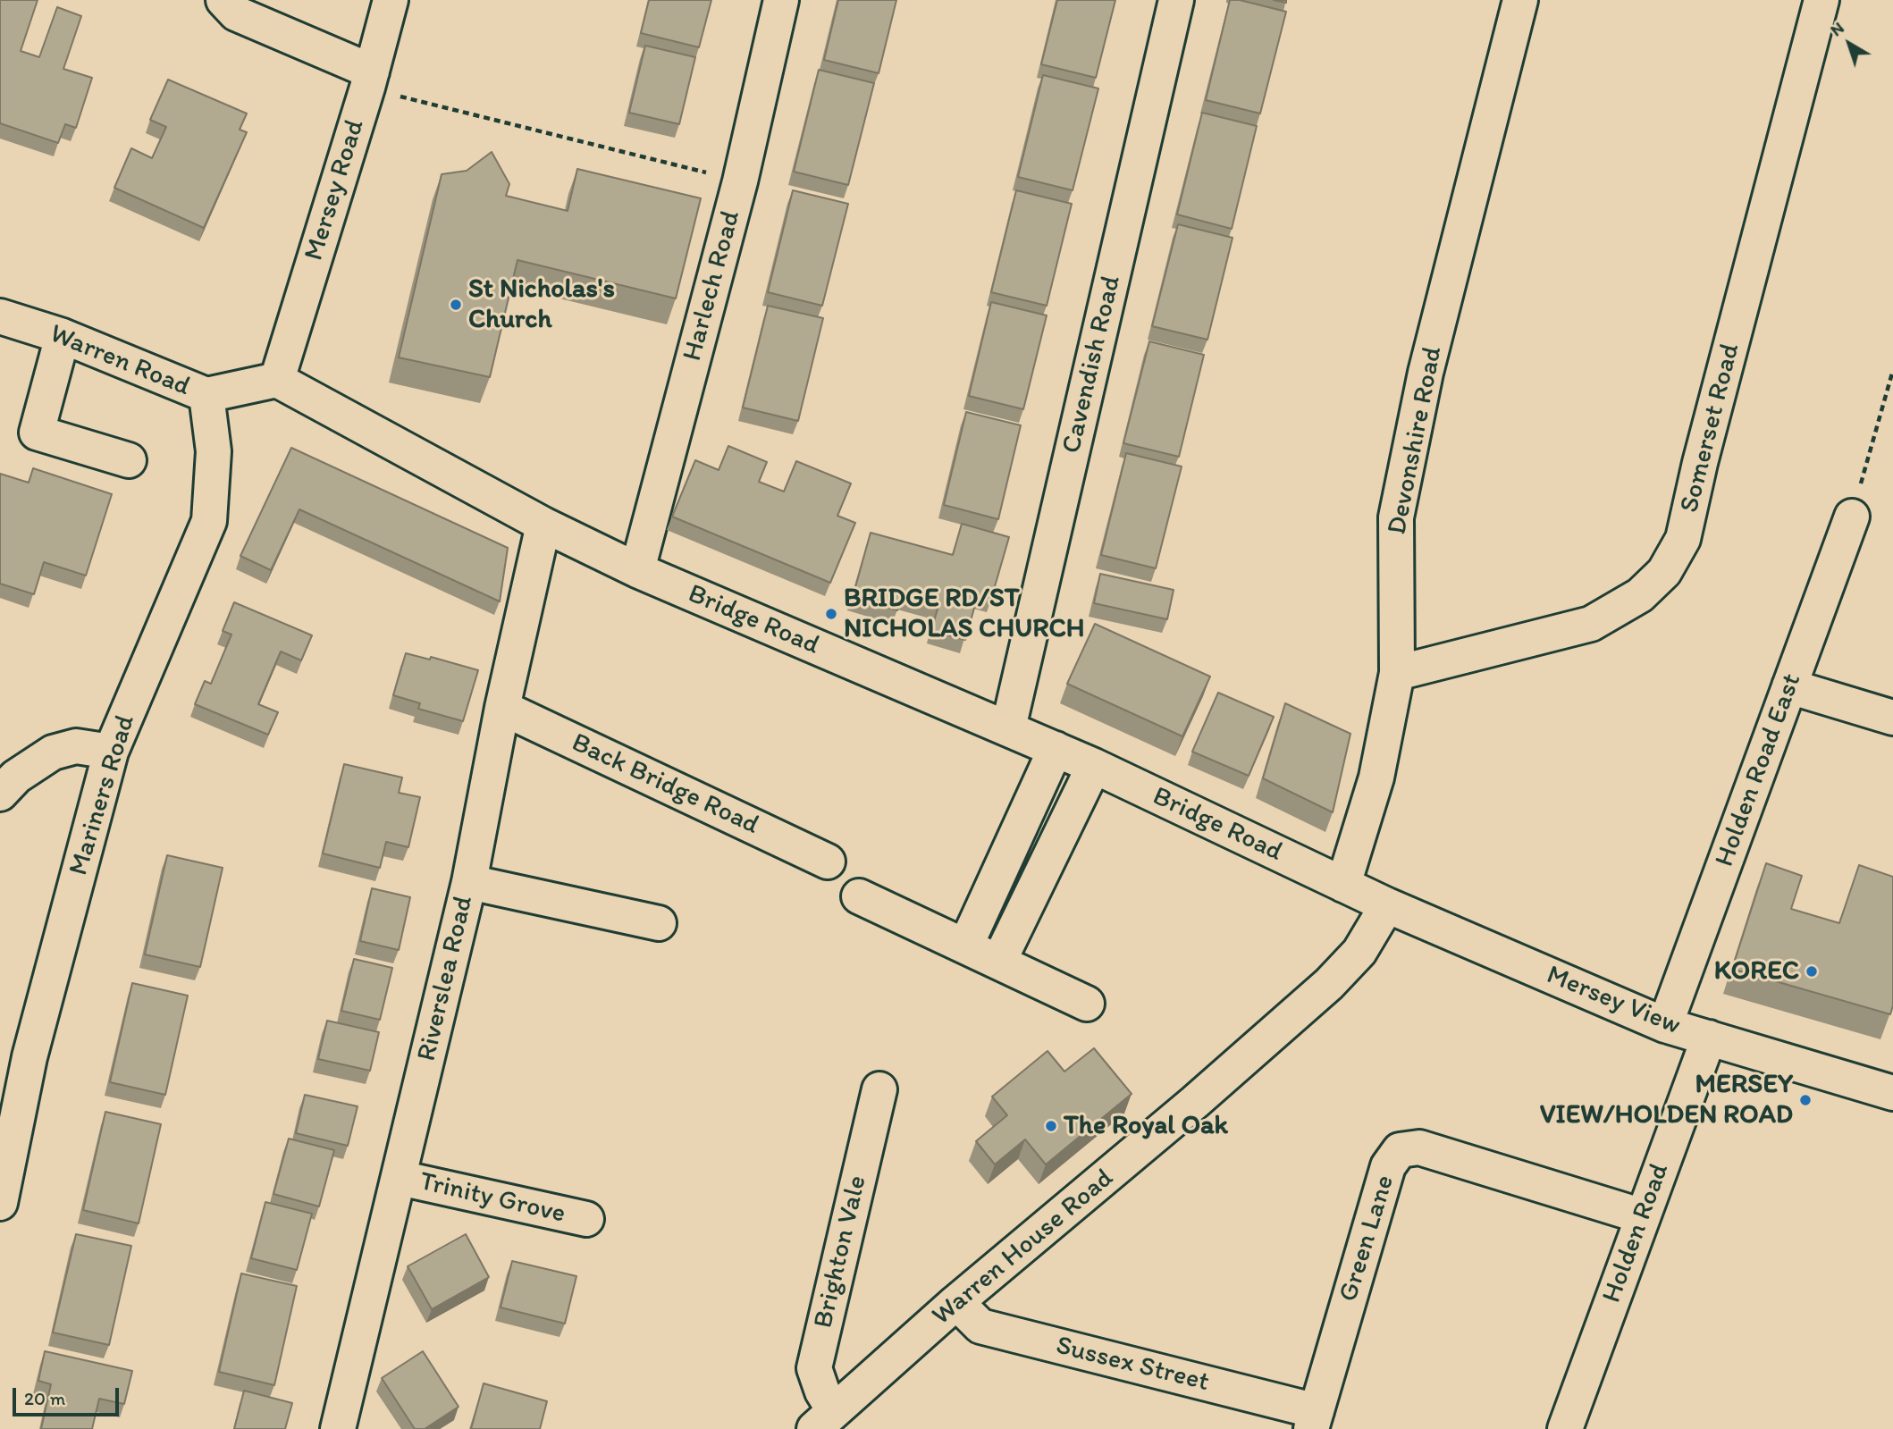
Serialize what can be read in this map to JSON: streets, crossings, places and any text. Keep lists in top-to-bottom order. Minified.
{"streets":{"street":["Mersey Road","Harlech Road","Warren Road","Cavendish Road","Somerset Road","Devonshire Road","Bridge Road","Holden Road East","Back Bridge Road","Mariners Road","Riverslea Road","Mersey View","Trinity Grove","Holden Road","Green Lane","Warren House Road","Brighton Vale","Sussex Street"]},"crossings":[["Mersey Road","Warren Road"],["Mersey Road","Bridge Road"],["Harlech Road","Bridge Road"],["Warren Road","Bridge Road"],["Warren Road","Mariners Road"],["Cavendish Road","Bridge Road"],["Somerset Road","Devonshire Road"],["Devonshire Road","Bridge Road"],["Devonshire Road","Mersey View"],["Bridge Road","Riverslea Road"],["Bridge Road","Mersey View"],["Holden Road East","Mersey View"],["Back Bridge Road","Riverslea Road"],["Riverslea Road","Trinity Grove"],["Mersey View","Holden Road"],["Mersey View","Warren House Road"],["Holden Road","Green Lane"],["Green Lane","Sussex Street"],["Warren House Road","Brighton Vale"],["Warren House Road","Sussex Street"]],"places":["St Nicholas's Church","BRIDGE RD/ST NICHOLAS CHURCH","KOREC","MERSEY VIEW/HOLDEN ROAD","The Royal Oak"],"scale_bar":"20 m","north":"top left"}
